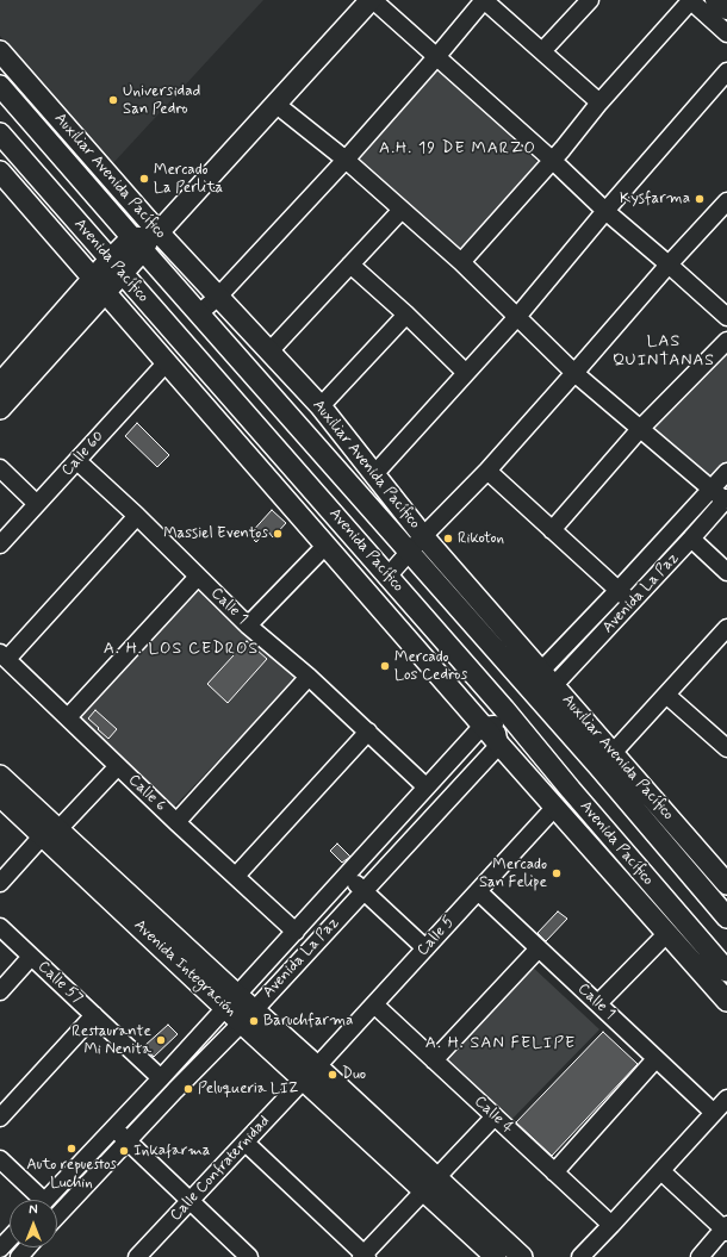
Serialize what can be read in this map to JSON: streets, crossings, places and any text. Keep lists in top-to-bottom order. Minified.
{"streets":{"main road":["Auxiliar Avenida Pacífico","Avenida Pacífico","Avenida Integración"],"street":["Calle 60","Avenida La Paz","Calle 1","Calle 6","Calle 5","Calle 57","Calle 4","Calle Confraternidad"]},"crossings":[["Auxiliar Avenida Pacífico","Avenida Pacífico"],["Auxiliar Avenida Pacífico","Avenida La Paz"],["Calle 60","Calle 1"],["Avenida La Paz","Avenida Integración"],["Calle 1","Calle 5"],["Calle 5","Avenida Integración"],["Calle 5","Calle 4"],["Calle 5","Calle Confraternidad"],["Avenida Integración","Calle Confraternidad"]],"districts":["A.H. 19 DE MARZO","LAS QUINTANAS","A. H. LOS CEDROS","A. H. SAN FELIPE"],"places":["Universidad San Pedro","Mercado La Perlita","Kysfarma","Massiel Eventos","Rikoton","Mercado Los Cedros","Mercado San Felipe","Baruchfarma","Restaurante Mi Nenita","Duo","Peluqueria LIZ","Auto repuestos Luchin","Inkafarma"],"north":"top"}
